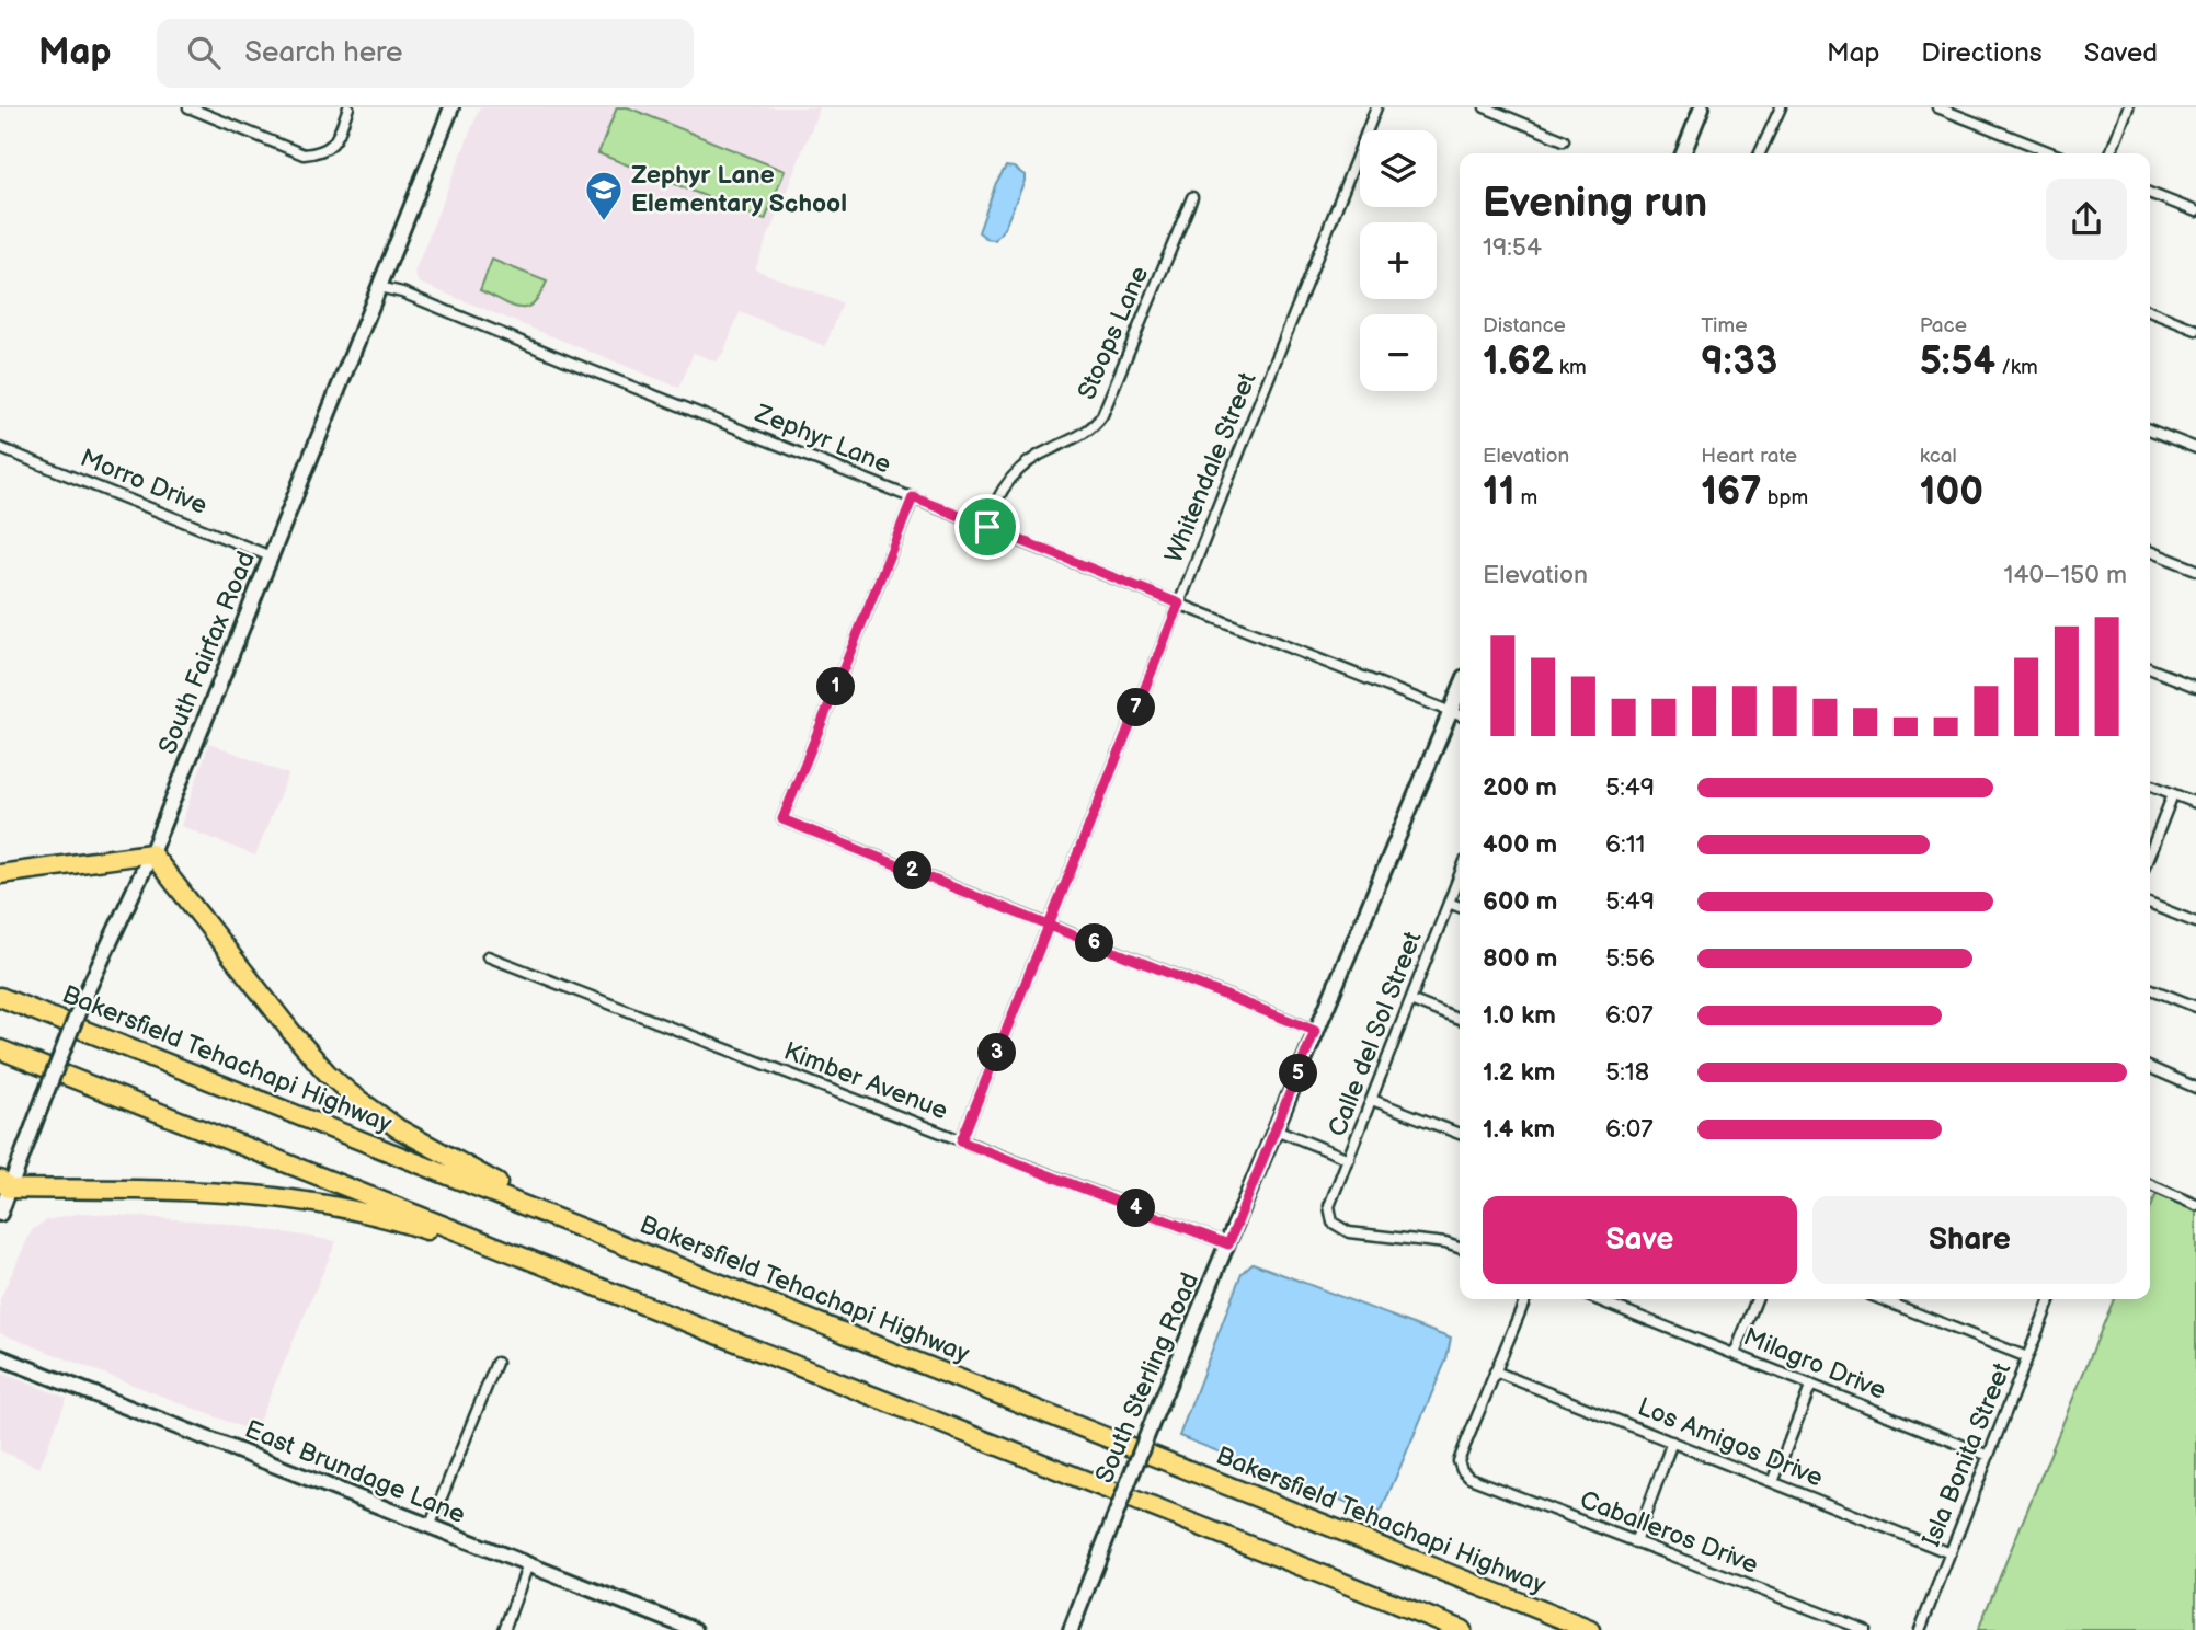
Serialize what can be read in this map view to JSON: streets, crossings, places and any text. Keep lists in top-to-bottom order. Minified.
{"streets":{"highway":["Bakersfield Tehachapi Highway"],"street":["Stoops Lane","Zephyr Lane","Whitendale Street","Morro Drive","South Fairfax Road","Calle del Sol Street","Kimber Avenue","Milagro Drive","South Sterling Road","Los Amigos Drive","Isla Bonita Street","East Brundage Lane","Caballeros Drive"]},"crossings":[["Stoops Lane","Zephyr Lane"],["Zephyr Lane","Whitendale Street"],["Zephyr Lane","South Fairfax Road"],["Zephyr Lane","South Sterling Road"],["Whitendale Street","Kimber Avenue"],["Morro Drive","South Fairfax Road"],["Kimber Avenue","South Sterling Road"],["Milagro Drive","Isla Bonita Street"],["Los Amigos Drive","Isla Bonita Street"],["Los Amigos Drive","Caballeros Drive"]],"places":{"school or university":["Zephyr Lane Elementary School"]},"page":{"header":"Map","search":"Search here","nav":["Map","Directions","Saved"],"map_buttons":["+","−"],"heading":["Evening run","19:54"],"stats":[["Distance","1.62 km"],["Time","9:33"],["Pace","5:54 /km"],["Elevation","11 m"],["Heart rate","167 bpm"],["kcal","100"]],"chart":["Elevation","140–150 m"],"pins":["1","7","2","6","3","5","4"],"list":[{"name":"200 m","note":"5:49"},{"name":"400 m","note":"6:11"},{"name":"600 m","note":"5:49"},{"name":"800 m","note":"5:56"},{"name":"1.0 km","note":"6:07"},{"name":"1.2 km","note":"5:18"},{"name":"1.4 km","note":"6:07"}],"buttons":["Save","Share"]}}
